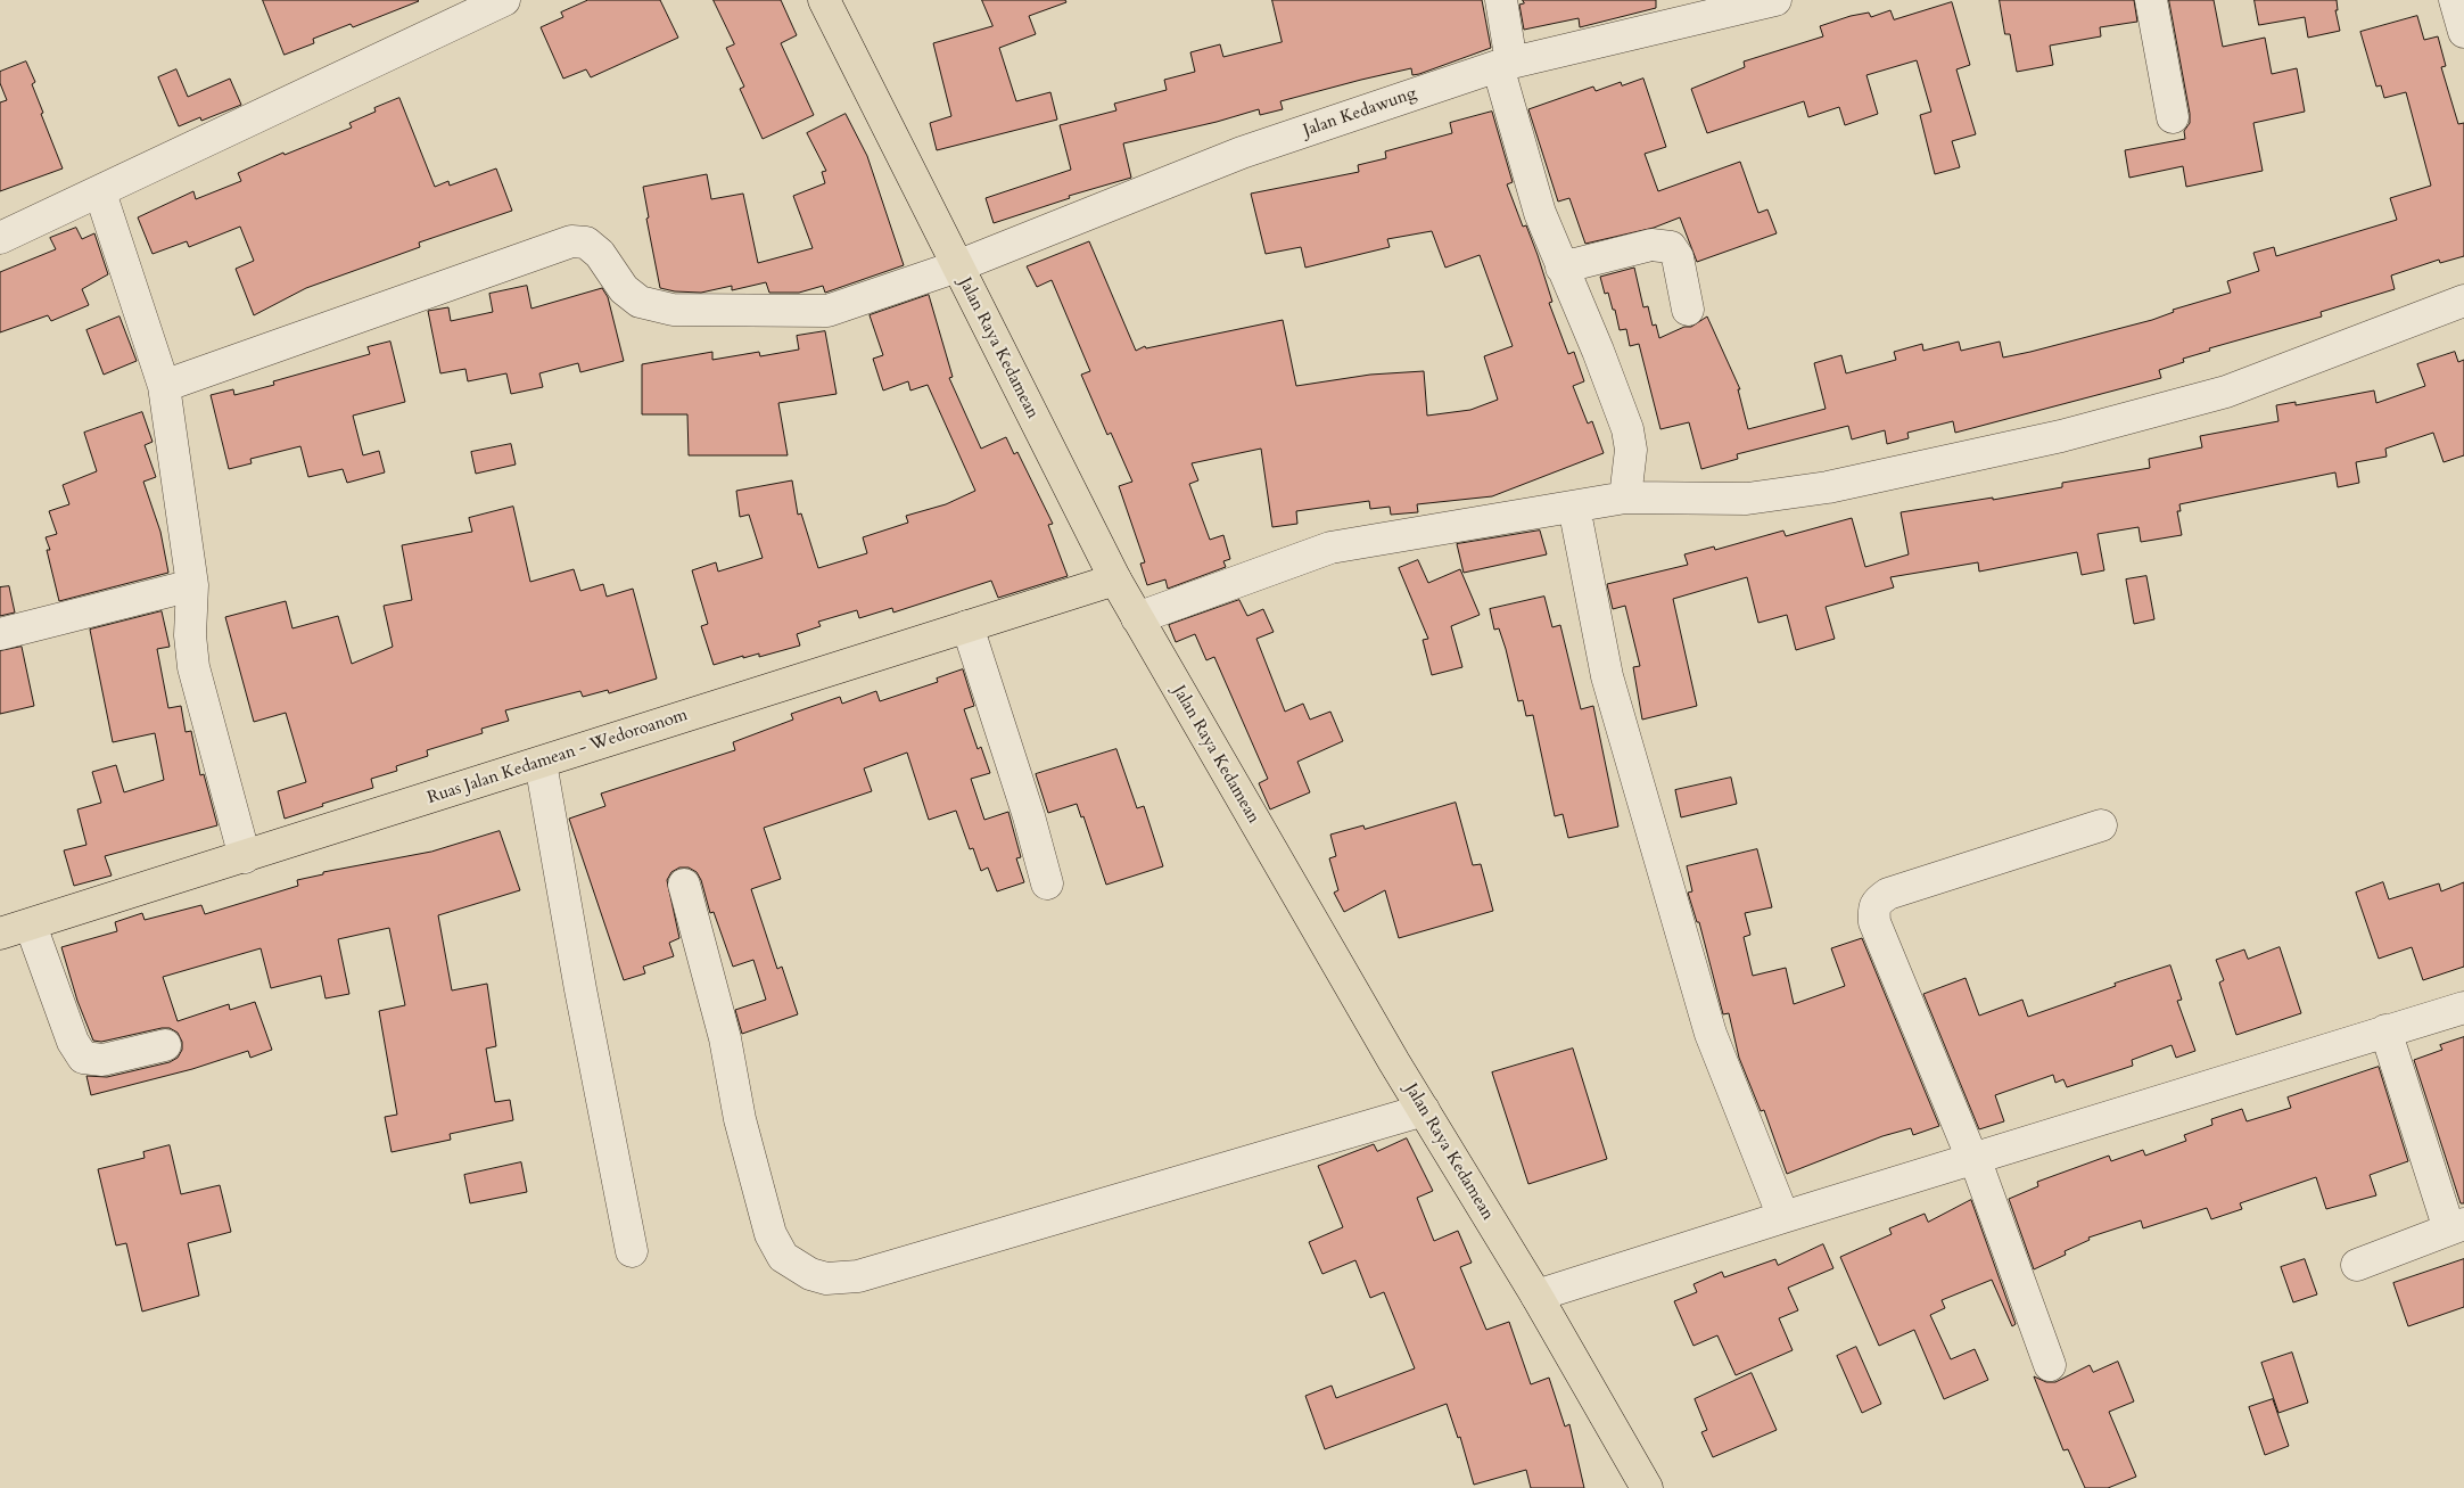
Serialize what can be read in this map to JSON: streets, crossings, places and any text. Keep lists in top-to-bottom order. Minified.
{"streets":{"main road":["Jalan Raya Kedamean","Ruas Jalan Kedamean - Wedoroanom"],"street":["Jalan Kedawung"]},"crossings":[["Jalan Kedawung","Jalan Raya Kedamean"],["Jalan Raya Kedamean","Ruas Jalan Kedamean - Wedoroanom"]]}
